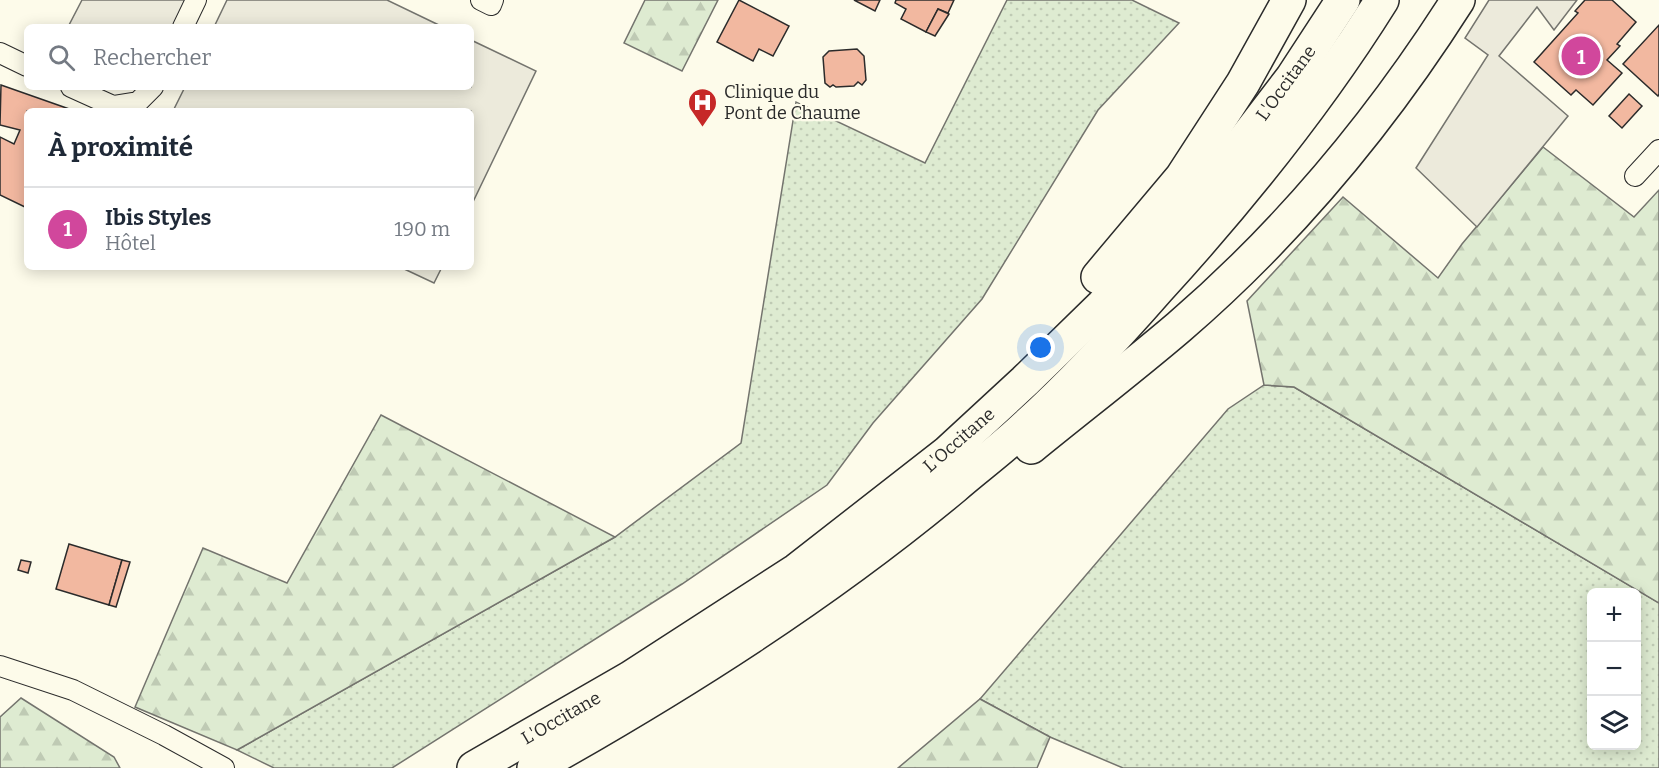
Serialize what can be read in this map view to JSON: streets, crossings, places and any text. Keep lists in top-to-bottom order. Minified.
{"streets":{"highway":["L'Occitane"]},"places":{"hospital":["Clinique du Pont de Chaume"]},"page":{"search":"Rechercher","pins":"1","heading":"À proximité","list":[{"mark":"1","name":"Ibis Styles","note":"Hôtel","value":"190 m"}],"map_buttons":["+","−"]}}
